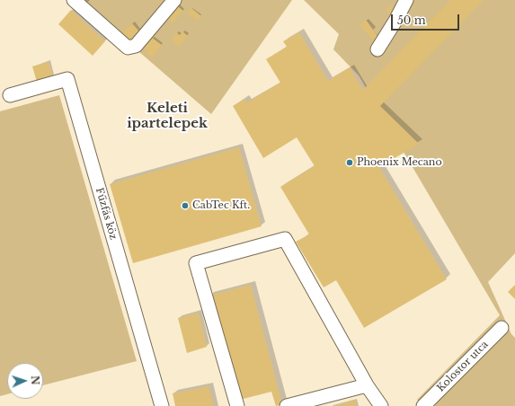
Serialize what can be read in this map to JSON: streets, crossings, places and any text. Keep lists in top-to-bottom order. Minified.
{"streets":{"street":["Fűzfás köz","Kolostor utca"]},"districts":["Keleti ipartelepek"],"places":["Phoenix Mecano","CabTec Kft."],"scale_bar":"50 m","north":"right"}
